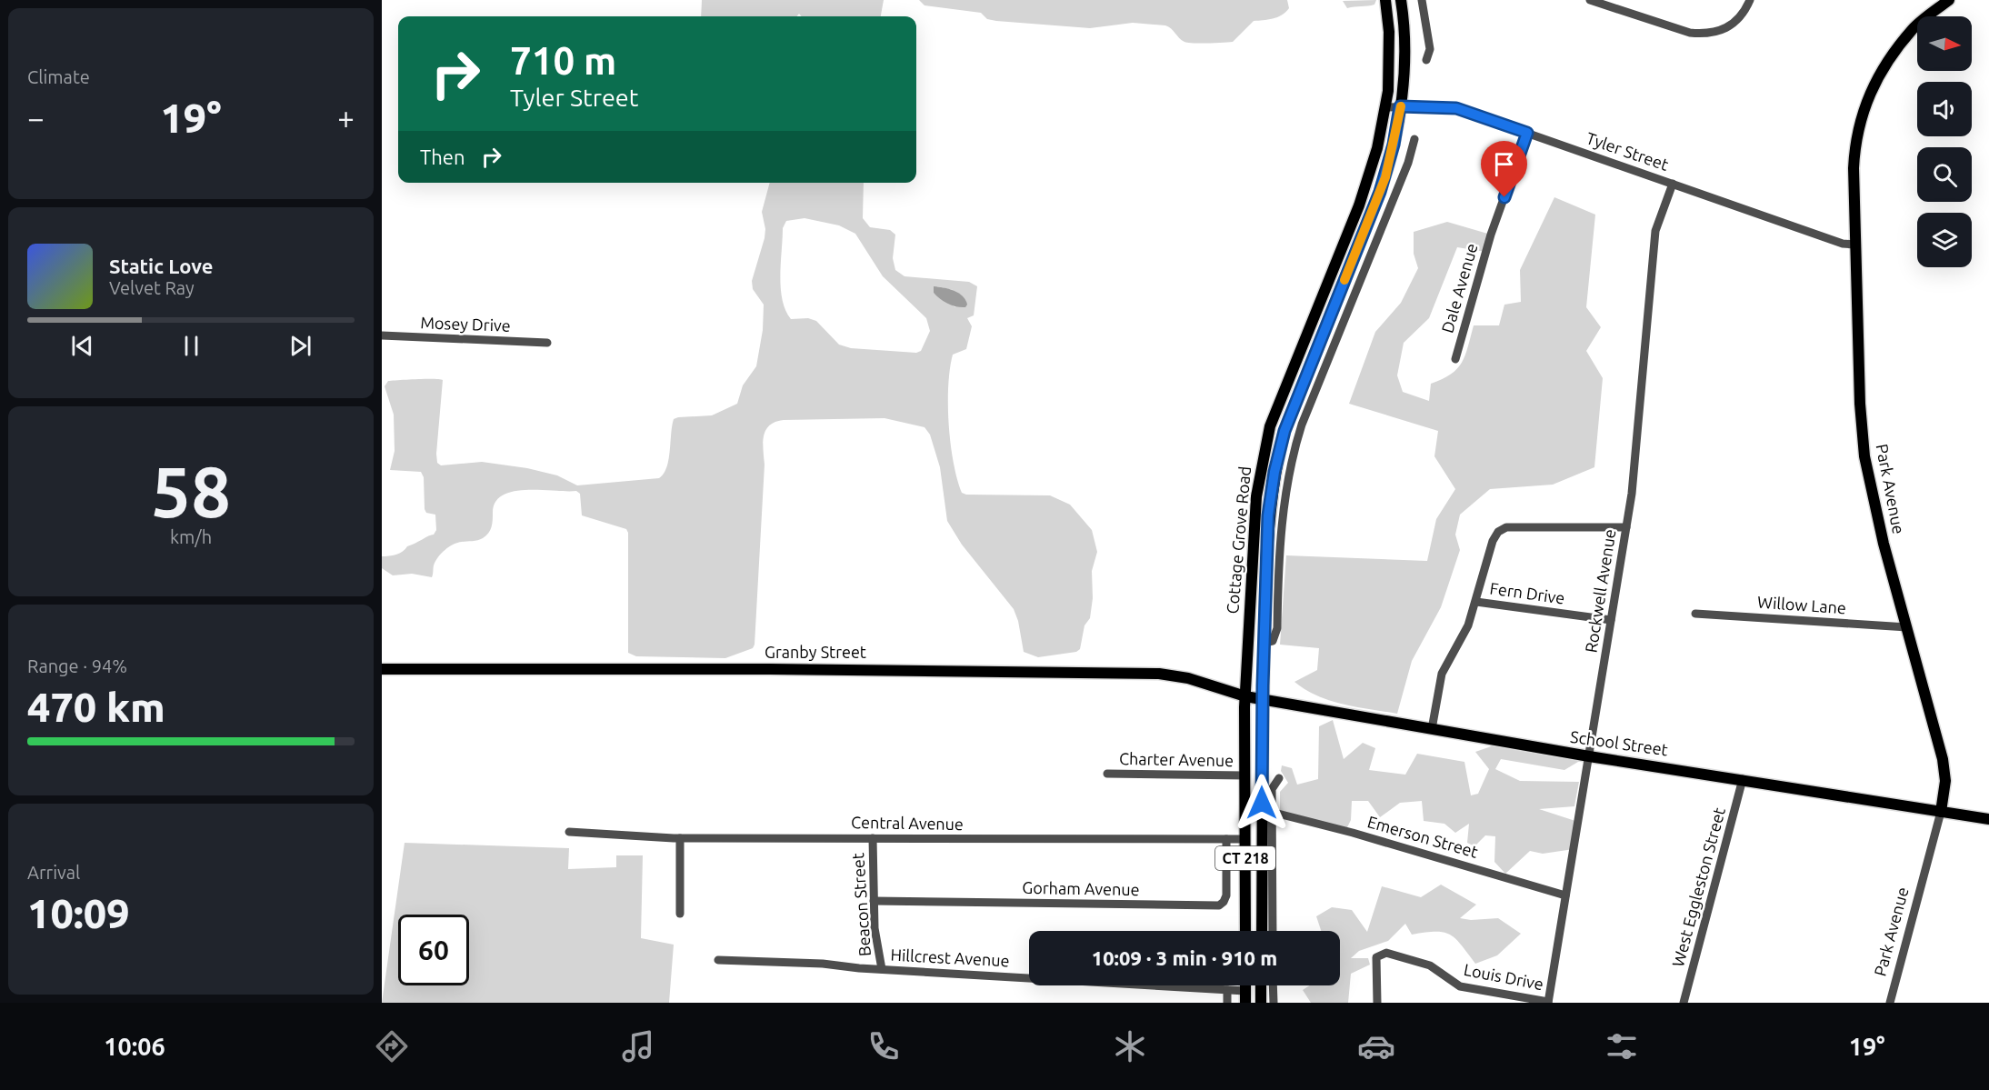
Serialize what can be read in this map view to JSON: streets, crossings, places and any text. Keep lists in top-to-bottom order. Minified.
{"streets":{"main road":["Park Avenue","Cottage Grove Road","Granby Street","School Street","CT 218"],"street":["Tyler Street","Dale Avenue","Mosey Drive","Rockwell Avenue","Fern Drive","Willow Lane","Charter Avenue","Central Avenue","Emerson Street","West Eggleston Street","Gorham Avenue","Beacon Street","Hillcrest Avenue","Louis Drive"]},"crossings":[["Tyler Street","Dale Avenue"],["Tyler Street","Park Avenue"],["Tyler Street","Cottage Grove Road"],["Tyler Street","Rockwell Avenue"],["Park Avenue","Willow Lane"],["Park Avenue","School Street"],["Cottage Grove Road","Granby Street"],["Cottage Grove Road","School Street"],["Cottage Grove Road","Charter Avenue"],["Cottage Grove Road","Central Avenue"],["Rockwell Avenue","Fern Drive"],["Rockwell Avenue","School Street"],["Rockwell Avenue","Emerson Street"],["Rockwell Avenue","Louis Drive"],["Fern Drive","School Street"],["Granby Street","School Street"],["School Street","West Eggleston Street"],["Central Avenue","Gorham Avenue"],["Central Avenue","Beacon Street"],["Gorham Avenue","Beacon Street"],["Beacon Street","Hillcrest Avenue"]],"north":"right","page":{"tile":["Climate",["58","km/h"],["Range · 94%","470 km"],["Arrival","10:09"]],"turn":["710 m","Tyler Street"],"heat":["−","19°","+"],"then":"Then","song":["Static Love","Velvet Ray"],"limit":"60","trip":"10:09 · 3 min · 910 m","tabs":["10:06","19°"]}}
